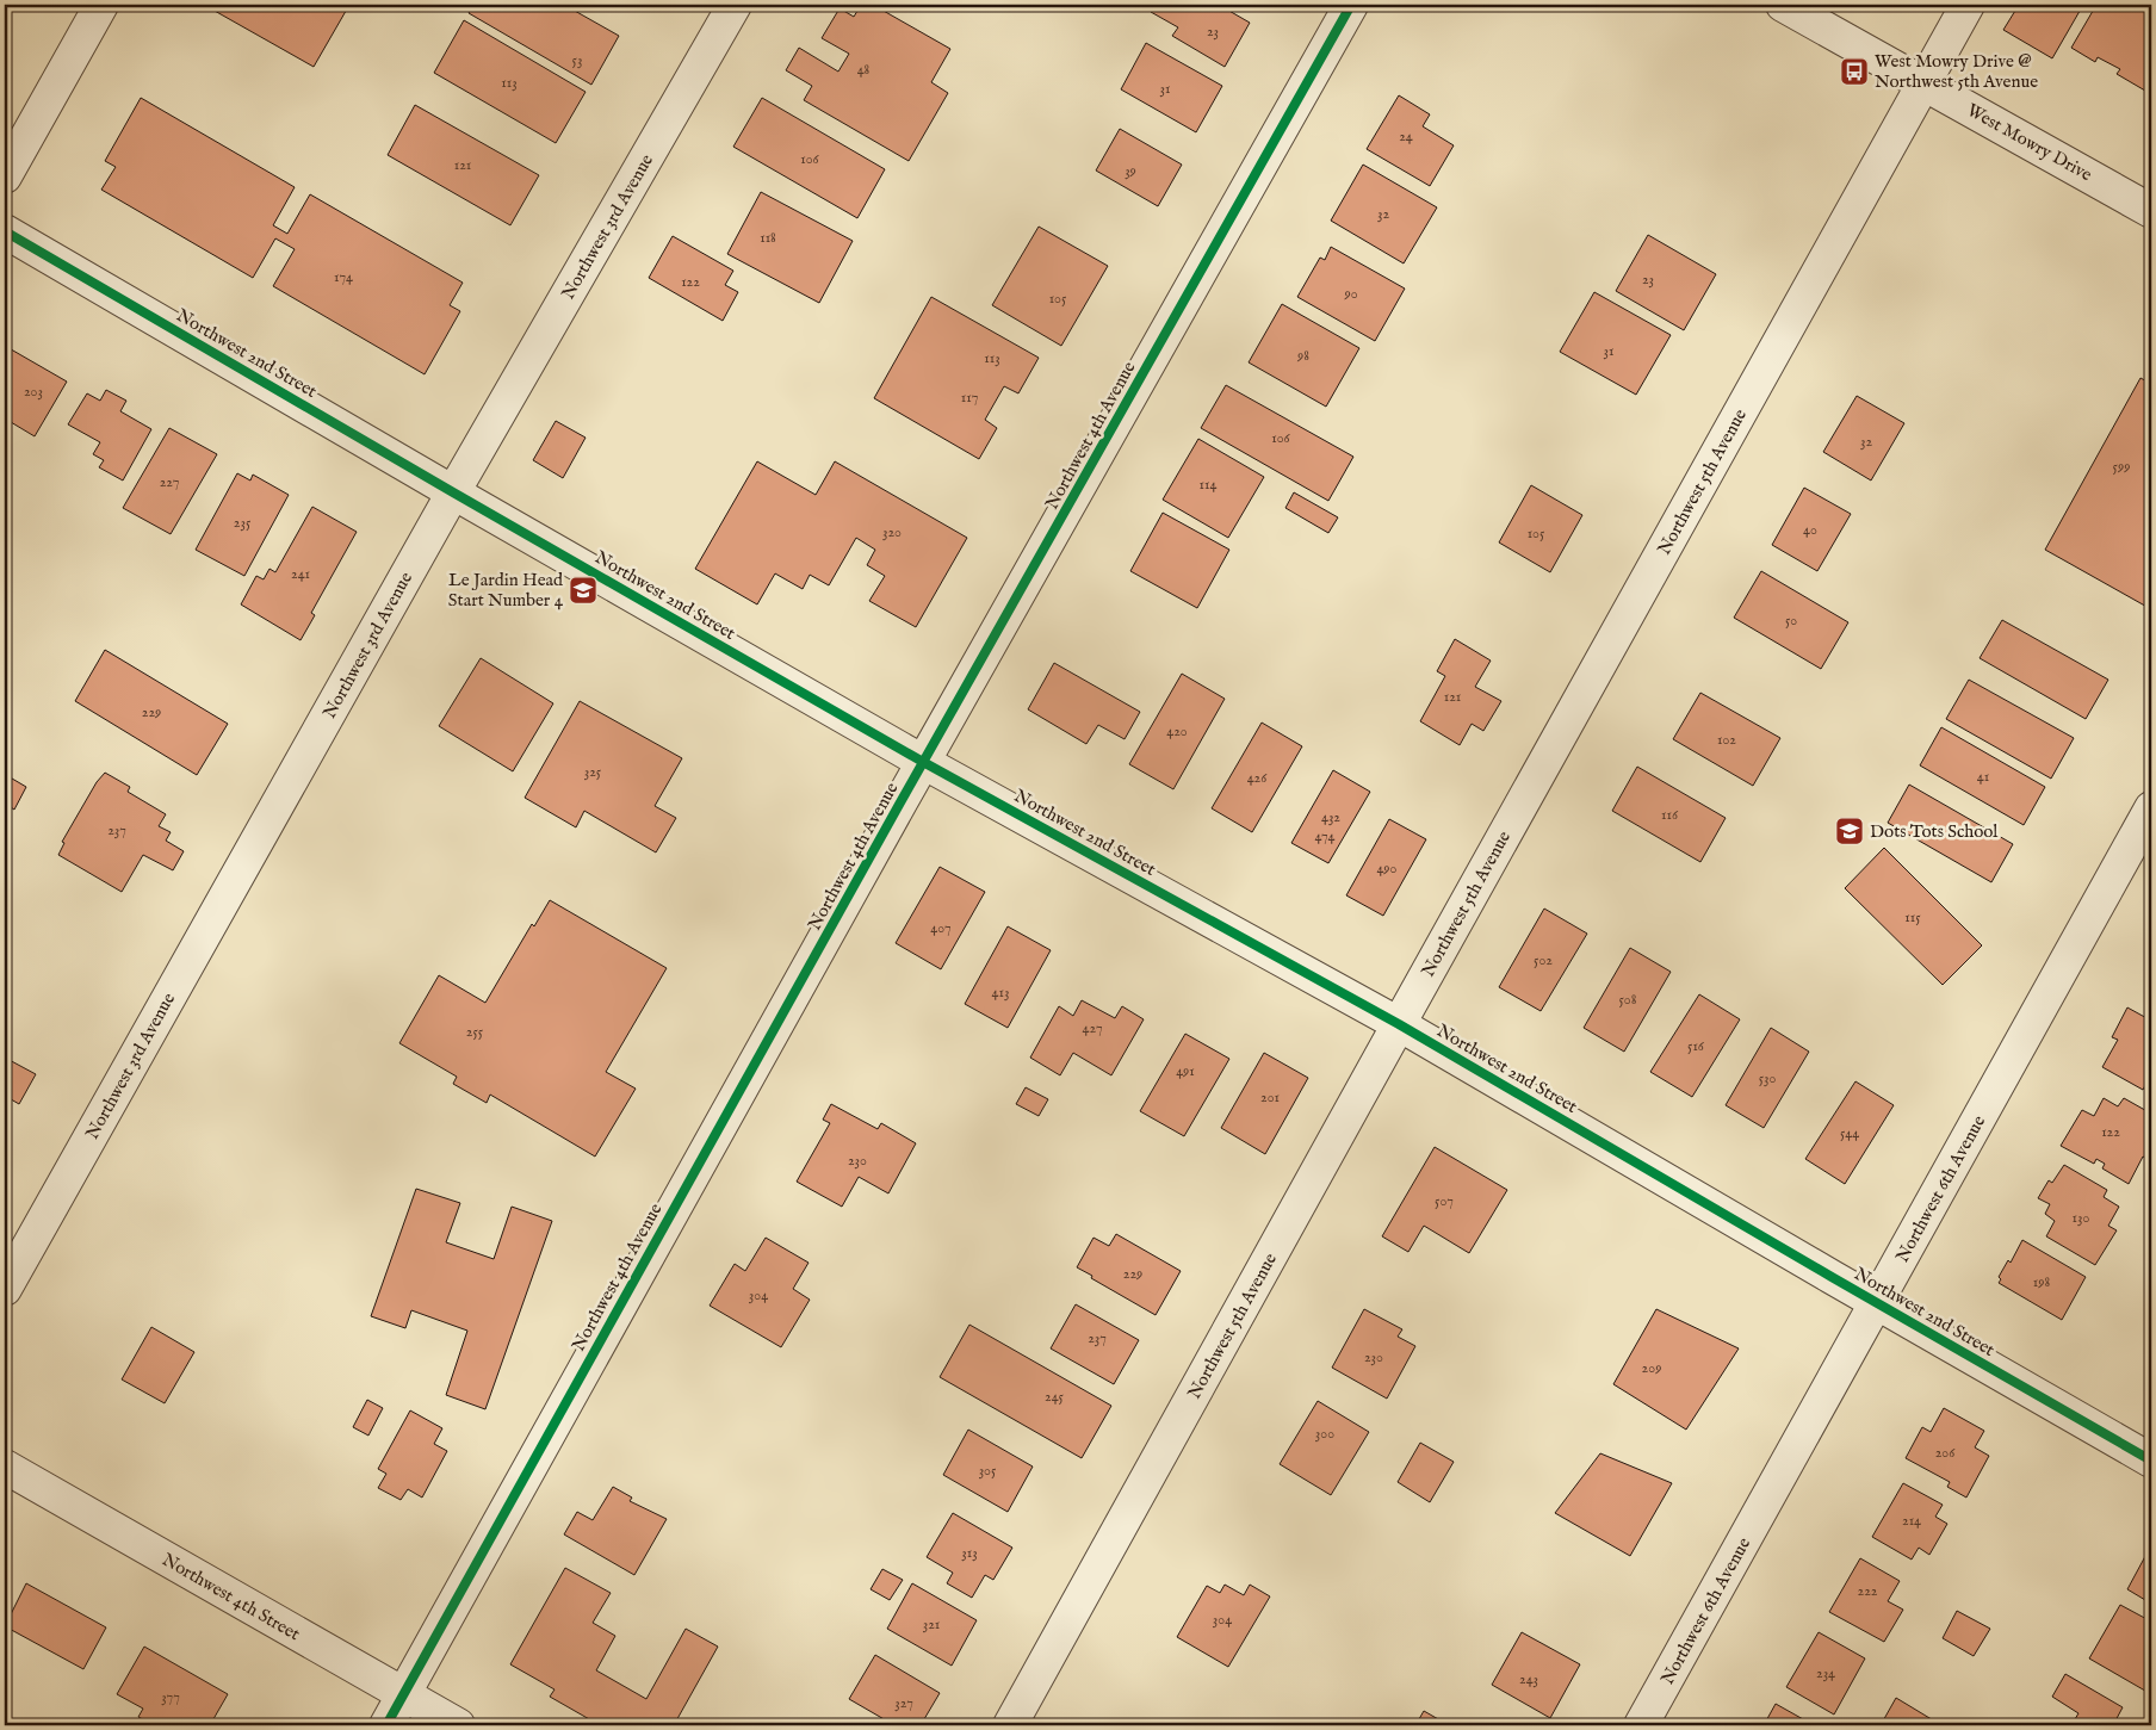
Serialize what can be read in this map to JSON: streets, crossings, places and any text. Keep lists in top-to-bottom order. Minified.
{"streets":{"street":["West Mowry Drive","Northwest 3rd Avenue","Northwest 2nd Street","Northwest 4th Avenue","Northwest 5th Avenue","Northwest 6th Avenue","Northwest 4th Street"]},"crossings":[["West Mowry Drive","Northwest 5th Avenue"],["Northwest 3rd Avenue","Northwest 2nd Street"],["Northwest 2nd Street","Northwest 4th Avenue"],["Northwest 2nd Street","Northwest 5th Avenue"],["Northwest 2nd Street","Northwest 6th Avenue"],["Northwest 4th Avenue","Northwest 4th Street"]],"places":{"bus stop":["West Mowry Drive @ Northwest 5th Avenue"],"school or university":["Le Jardin Head Start Number 4","Dots Tots School"]},"house_numbers":["23","53","48","113","31","24","106","121","39","32","118","174","23","122","90","105","31","98","113","203","117","106","32","599","227","114","235","40","320","105","241","50","121","229","420","102","325","41","426","116","432","237","474","490","115","407","502","413","508","427","255","516","491","530","201","122","544","230","507","130","229","198","304","237","230","209","245","300","206","305","214","313","222","304","321","234","243","377","327"]}
